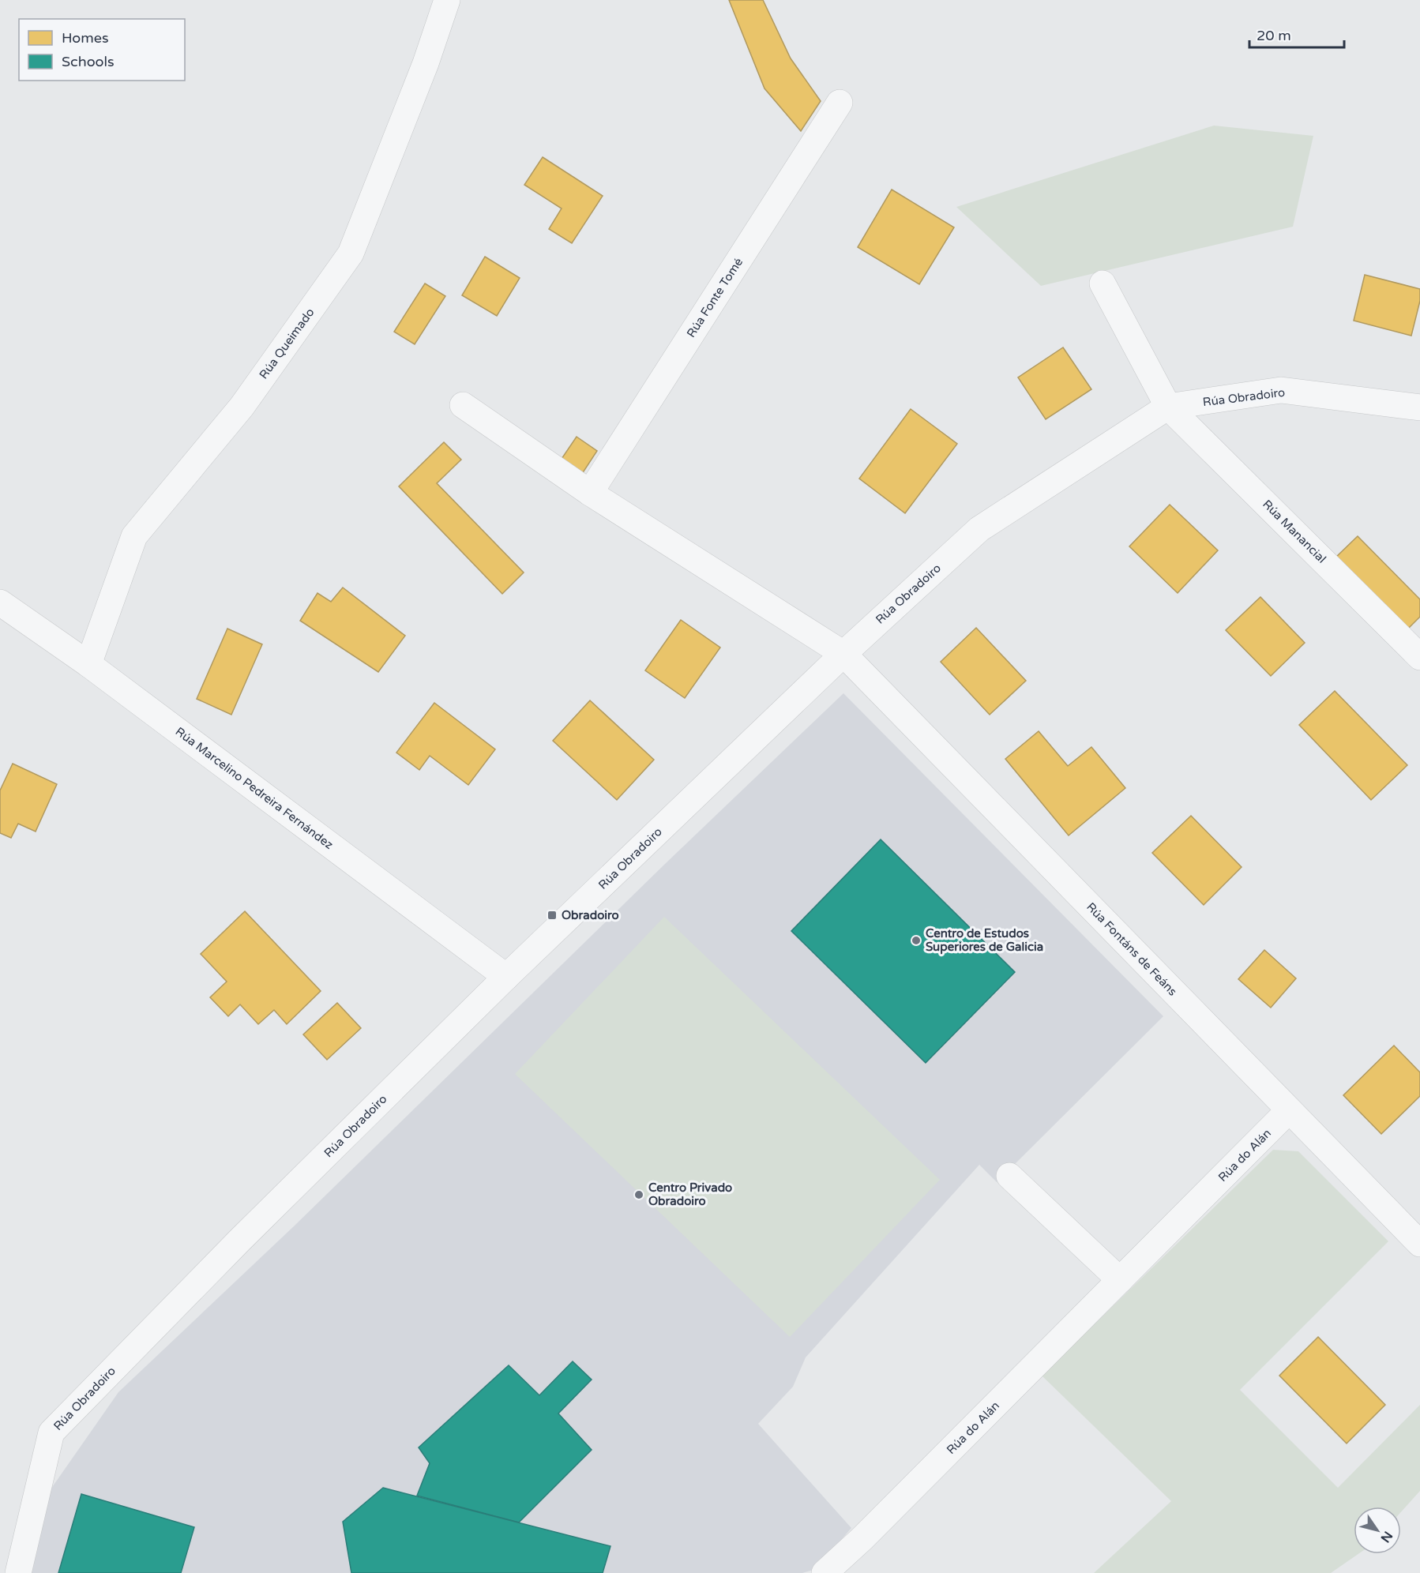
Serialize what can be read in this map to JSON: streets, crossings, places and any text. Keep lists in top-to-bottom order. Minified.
{"streets":{"street":["Rúa Fonte Tomé","Rúa Queimado","Rúa Obradoiro","Rúa Manancial","Rúa Marcelino Pedreira Fernández","Rúa Fontáns de Feáns","Rúa do Alán"]},"crossings":[["Rúa Queimado","Rúa Marcelino Pedreira Fernández"],["Rúa Obradoiro","Rúa Manancial"],["Rúa Obradoiro","Rúa Marcelino Pedreira Fernández"],["Rúa Obradoiro","Rúa Fontáns de Feáns"],["Rúa Fontáns de Feáns","Rúa do Alán"]],"places":{"transit":["Obradoiro"],"other":["Centro de Estudos Superiores de Galicia","Centro Privado Obradoiro"]},"legend":["Homes","Schools"],"scale_bar":"20 m","north":"bottom right"}
